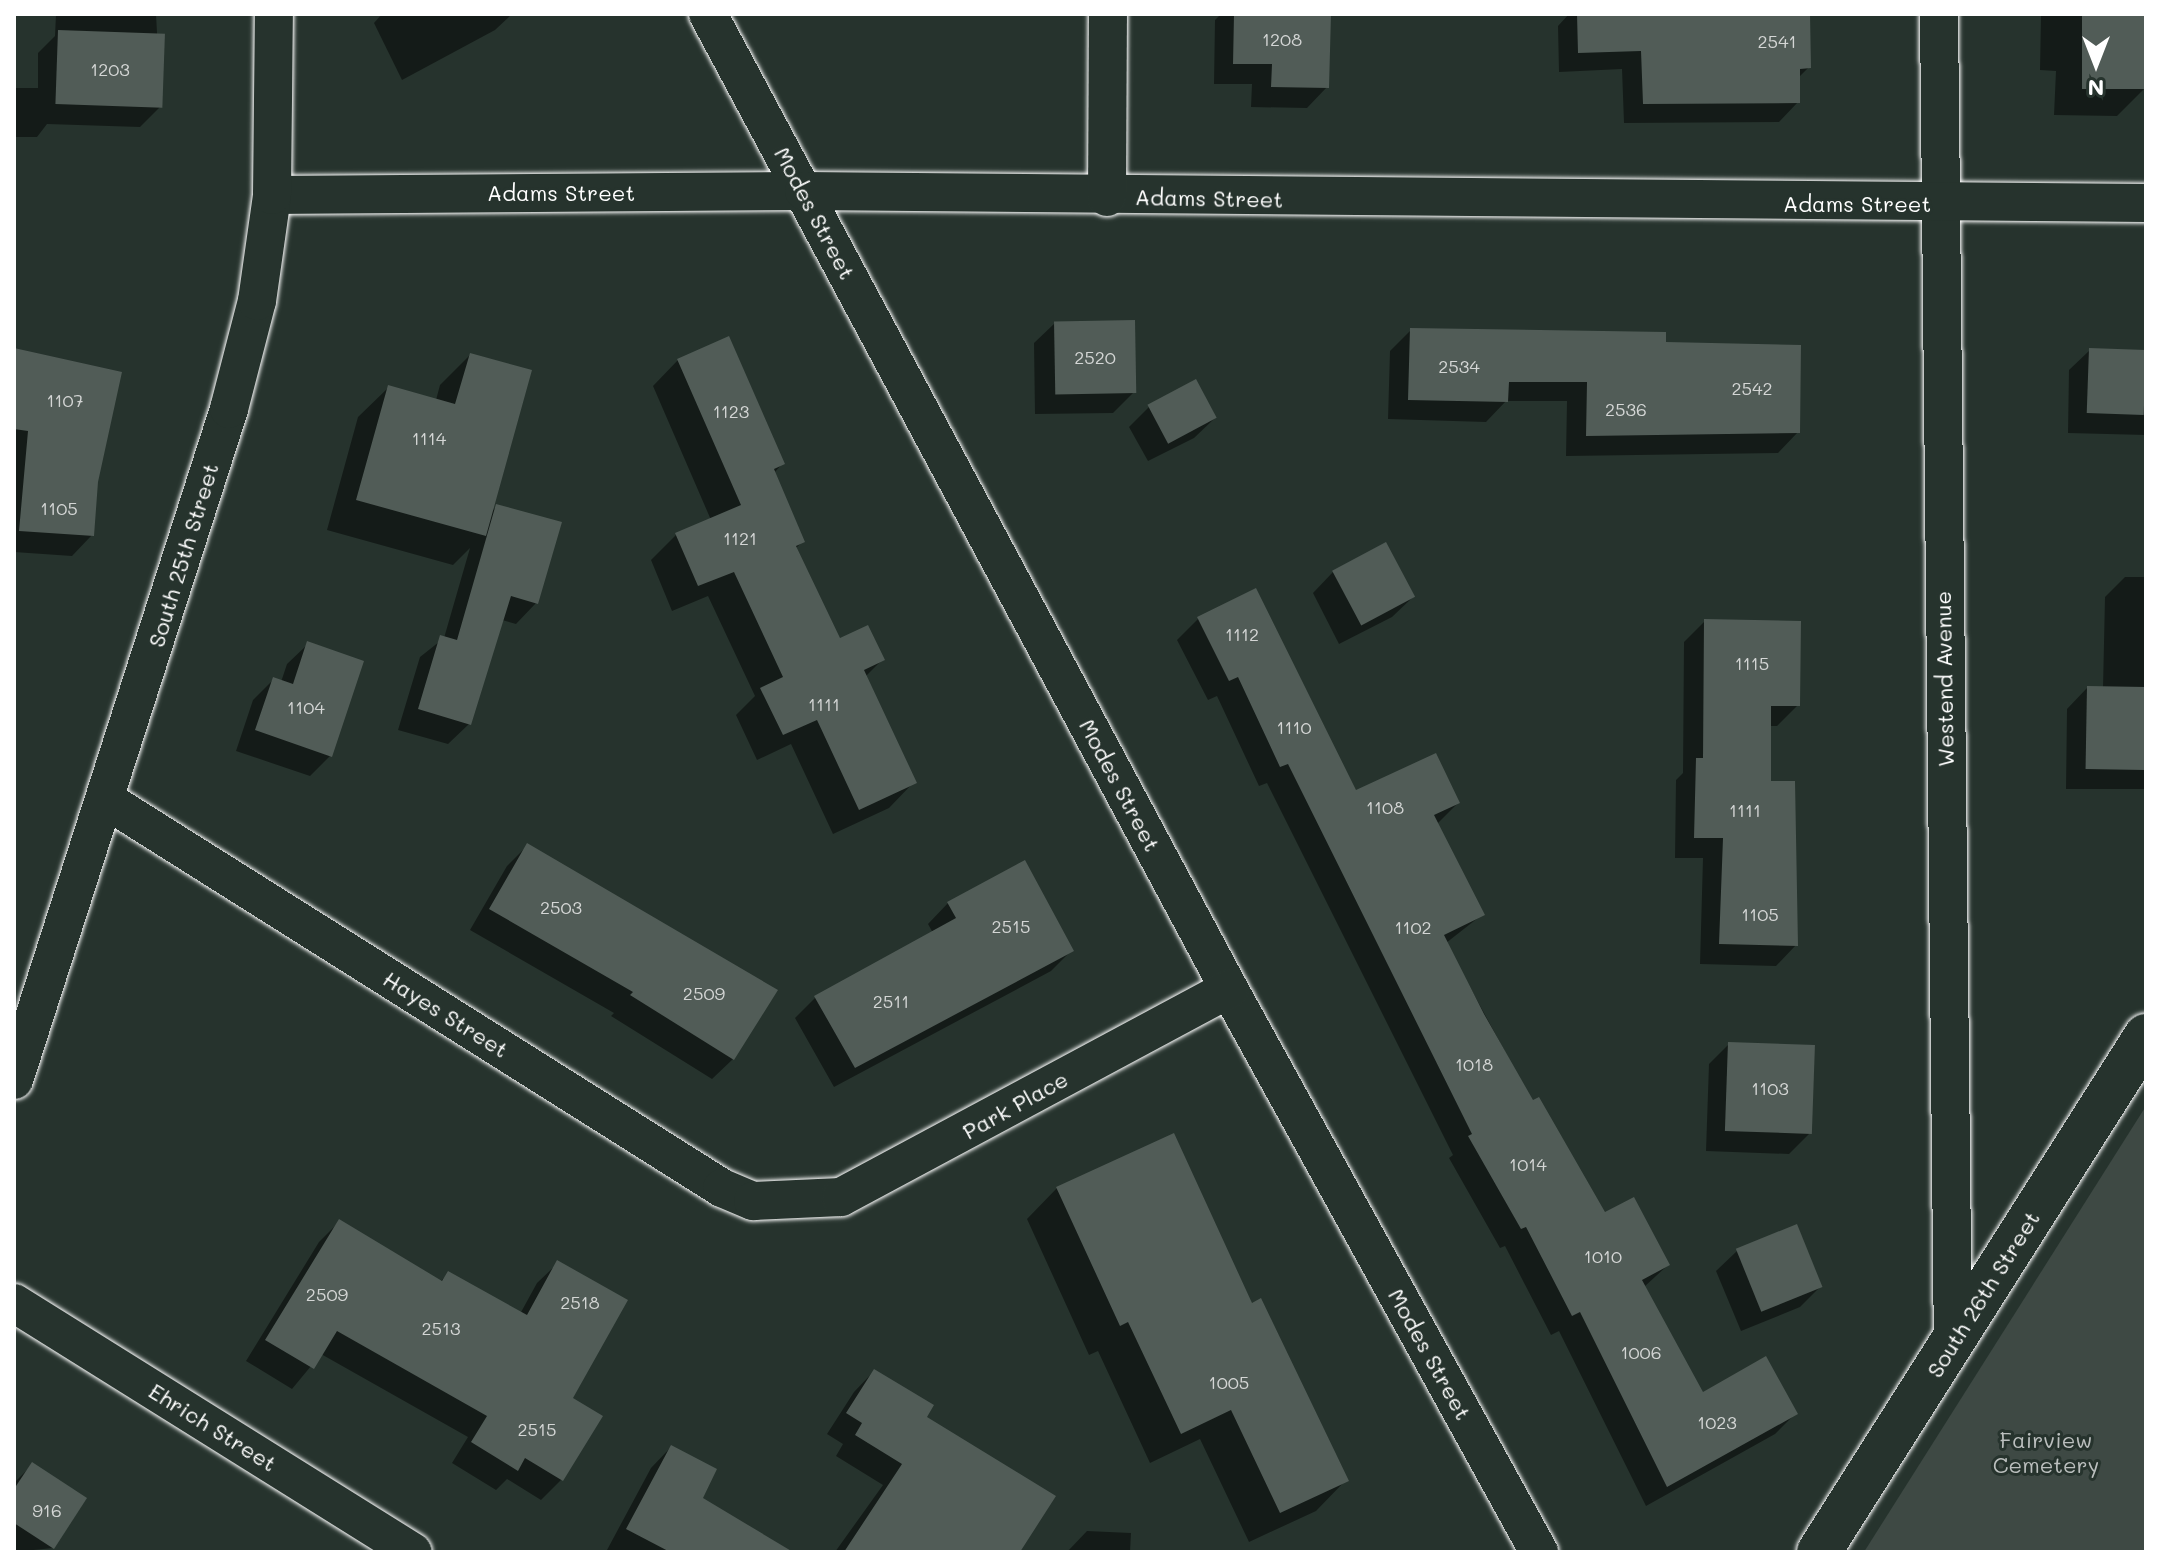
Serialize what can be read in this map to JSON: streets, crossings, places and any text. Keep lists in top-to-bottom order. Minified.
{"streets":{"street":["Adams Street","Modes Street","South 25th Street","Westend Avenue","Hayes Street","Park Place","South 26th Street","Ehrich Street"]},"crossings":[["Adams Street","Modes Street"],["Adams Street","South 25th Street"],["Adams Street","Westend Avenue"],["Modes Street","Park Place"],["South 25th Street","Hayes Street"],["Westend Avenue","South 26th Street"],["Hayes Street","Park Place"]],"parks":["Fairview Cemetery"],"house_numbers":["1208","2541","1203","2520","2534","2542","1107","2536","1123","1114","1105","1121","1112","1115","1111","1104","1110","1108","1111","2503","1105","2515","1102","2509","2511","1018","1103","1014","1010","2509","2518","2513","1006","1005","1023","2515","916"],"north":"bottom"}
